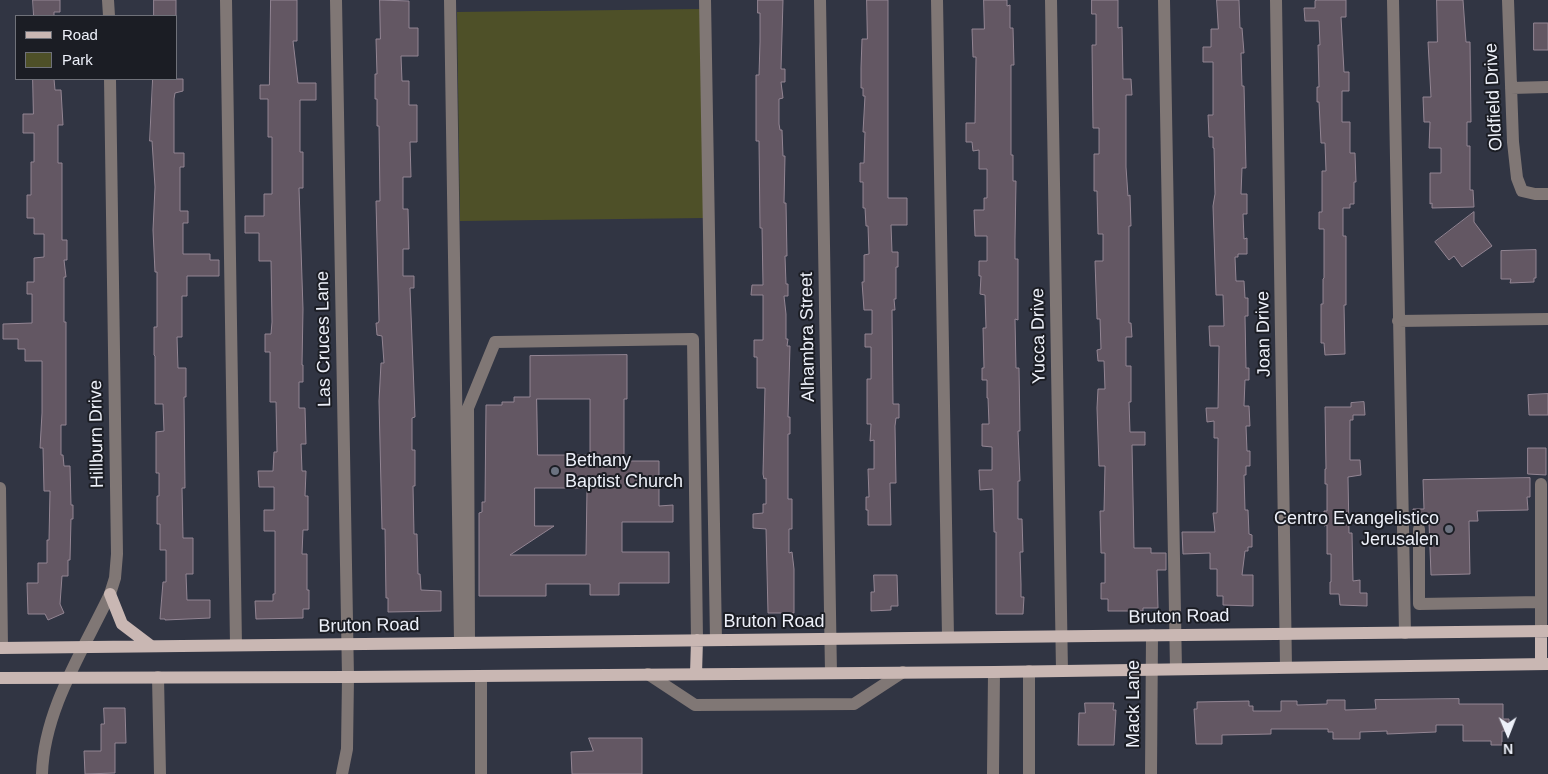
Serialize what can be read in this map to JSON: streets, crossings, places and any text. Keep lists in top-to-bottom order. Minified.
{"streets":{"main road":["Bruton Road"],"street":["Oldfield Drive","Joan Drive","Yucca Drive","Alhambra Street","Las Cruces Lane","Hillburn Drive","Mack Lane"]},"crossings":[["Joan Drive","Bruton Road"],["Yucca Drive","Bruton Road"],["Alhambra Street","Bruton Road"],["Las Cruces Lane","Bruton Road"],["Hillburn Drive","Bruton Road"],["Bruton Road","Mack Lane"]],"places":["Bethany Baptist Church","Centro Evangelistico Jerusalen"],"legend":["Road","Park"],"north":"bottom"}
